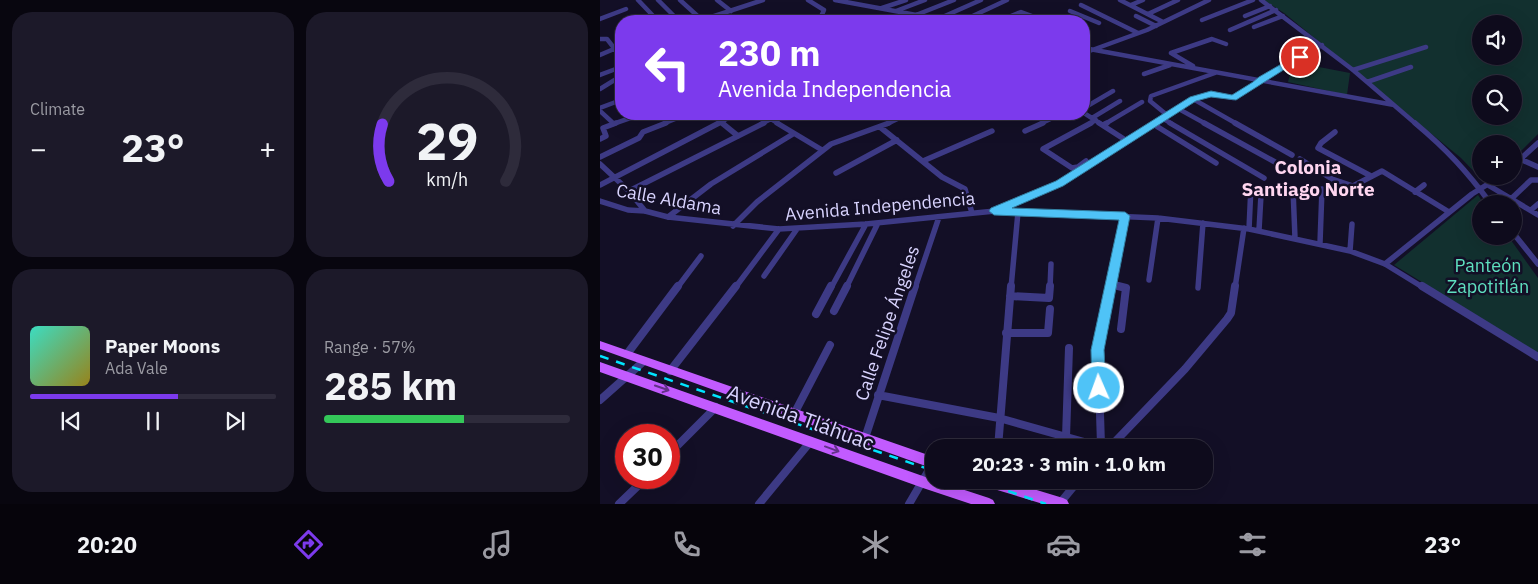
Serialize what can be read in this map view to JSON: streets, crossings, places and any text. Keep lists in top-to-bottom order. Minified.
{"streets":{"main road":["Avenida Tláhuac"],"street":["Calle Aldama","Avenida Independencia","Calle Felipe Ángeles"]},"crossings":[["Calle Aldama","Avenida Independencia"],["Avenida Independencia","Calle Felipe Ángeles"],["Calle Felipe Ángeles","Avenida Tláhuac"]],"districts":["Colonia Santiago Norte"],"parks":["Panteón Zapotitlán"],"page":{"tile":["Climate",["Range · 57%","285 km"]],"map_buttons":["+","−"],"turn":["230 m","Avenida Independencia"],"heat":["−","23°","+"],"song":["Paper Moons","Ada Vale"],"limit":"30","trip":"20:23 · 3 min · 1.0 km","tabs":["20:20","23°"],"gauge":["29","km/h"]}}
